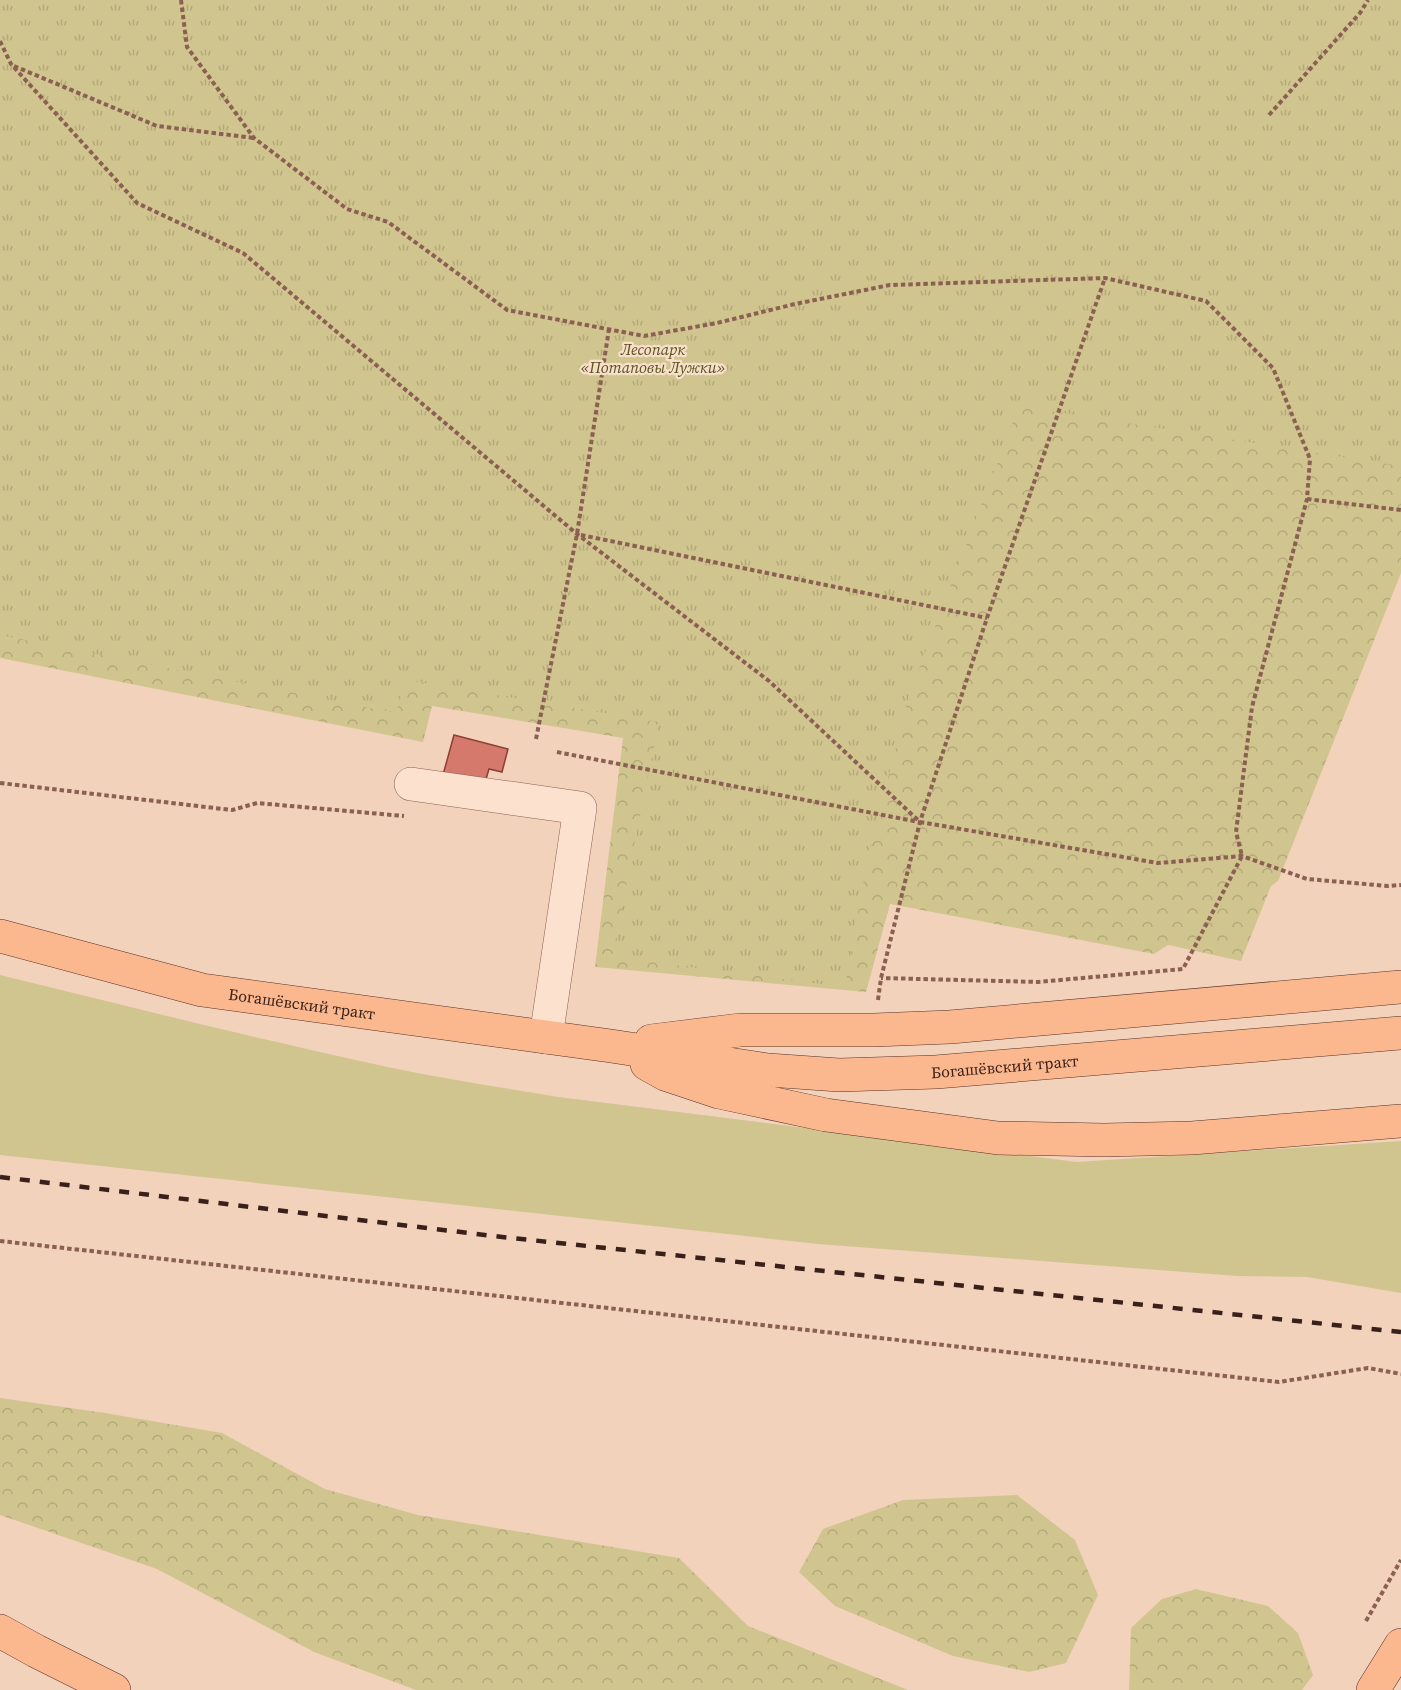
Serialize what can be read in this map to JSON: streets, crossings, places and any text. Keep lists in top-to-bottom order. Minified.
{"streets":{"main road":["Богашёвский тракт"]},"parks":["Лесопарк «Потаповы Лужки»"]}
